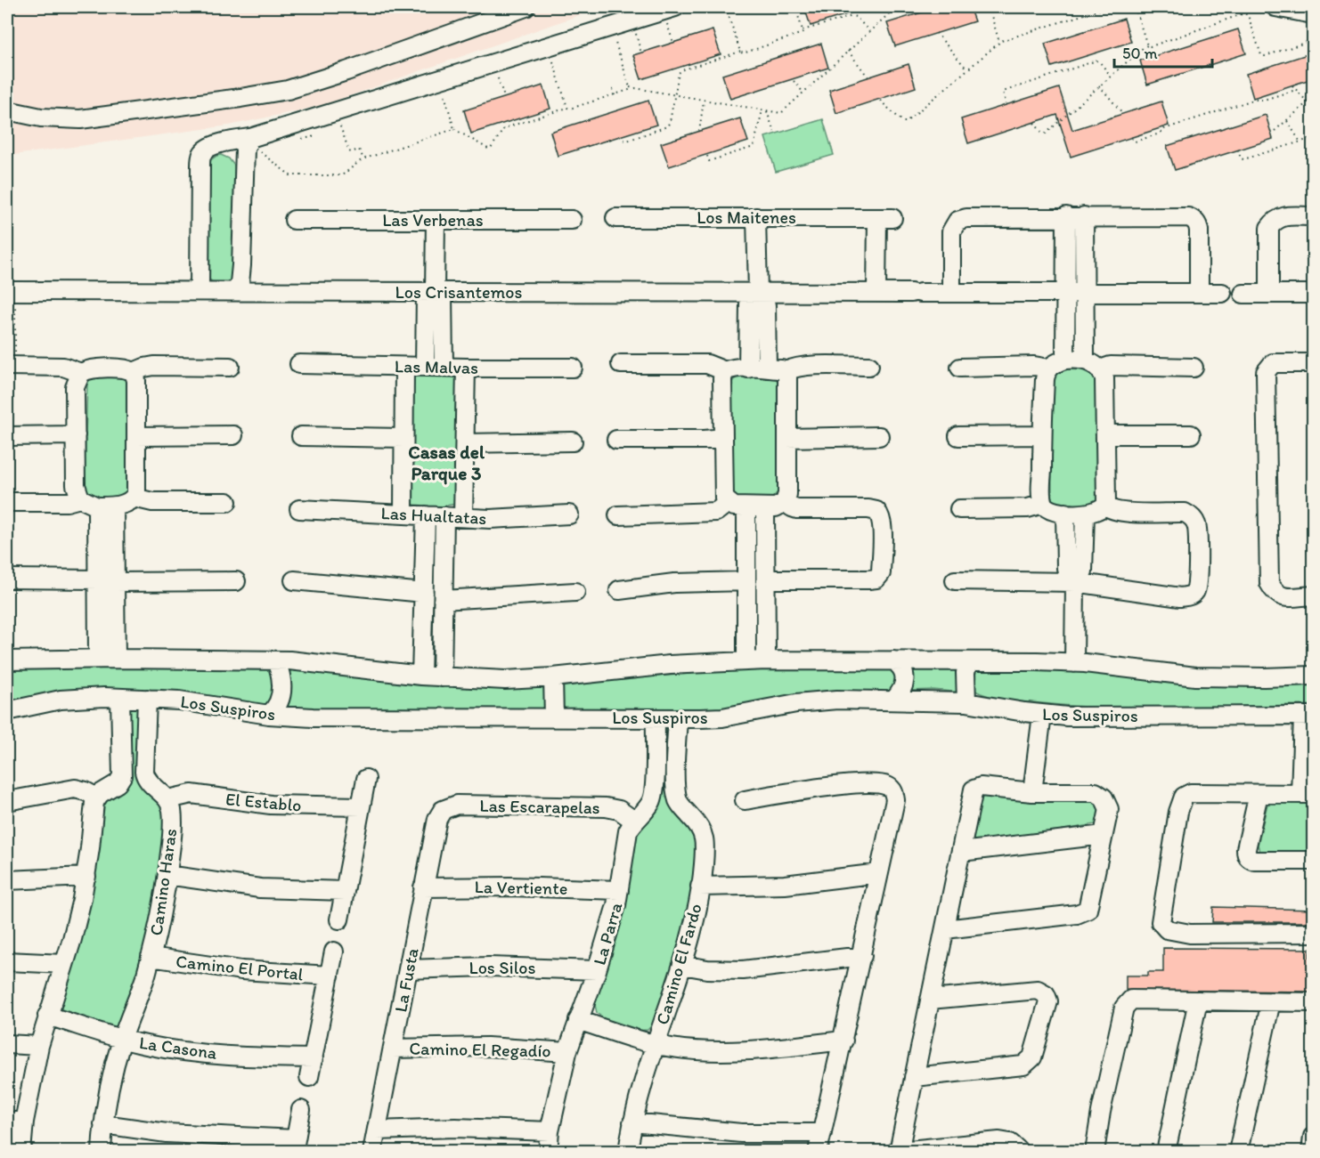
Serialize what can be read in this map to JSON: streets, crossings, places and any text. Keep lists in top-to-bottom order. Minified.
{"streets":{"street":["Los Maitenes","Las Verbenas","Los Crisantemos","Las Malvas","Las Hualtatas","Los Suspiros","El Establo","Las Escarapelas","Camino Haras","La Vertiente","La Parra","Camino El Fardo","Camino El Portal","Los Silos","La Fusta","La Casona","Camino El Regadío"]},"crossings":[["Los Maitenes","Los Crisantemos"],["Los Suspiros","La Parra"],["Los Suspiros","Camino El Fardo"],["El Establo","Camino Haras"],["Las Escarapelas","La Parra"],["Las Escarapelas","La Fusta"],["Camino Haras","Camino El Portal"],["Camino Haras","La Casona"],["La Vertiente","La Parra"],["La Vertiente","La Fusta"],["La Parra","Los Silos"],["La Parra","Camino El Regadío"],["Los Silos","La Fusta"],["La Fusta","Camino El Regadío"]],"districts":["Casas del Parque 3"],"scale_bar":"50 m"}
